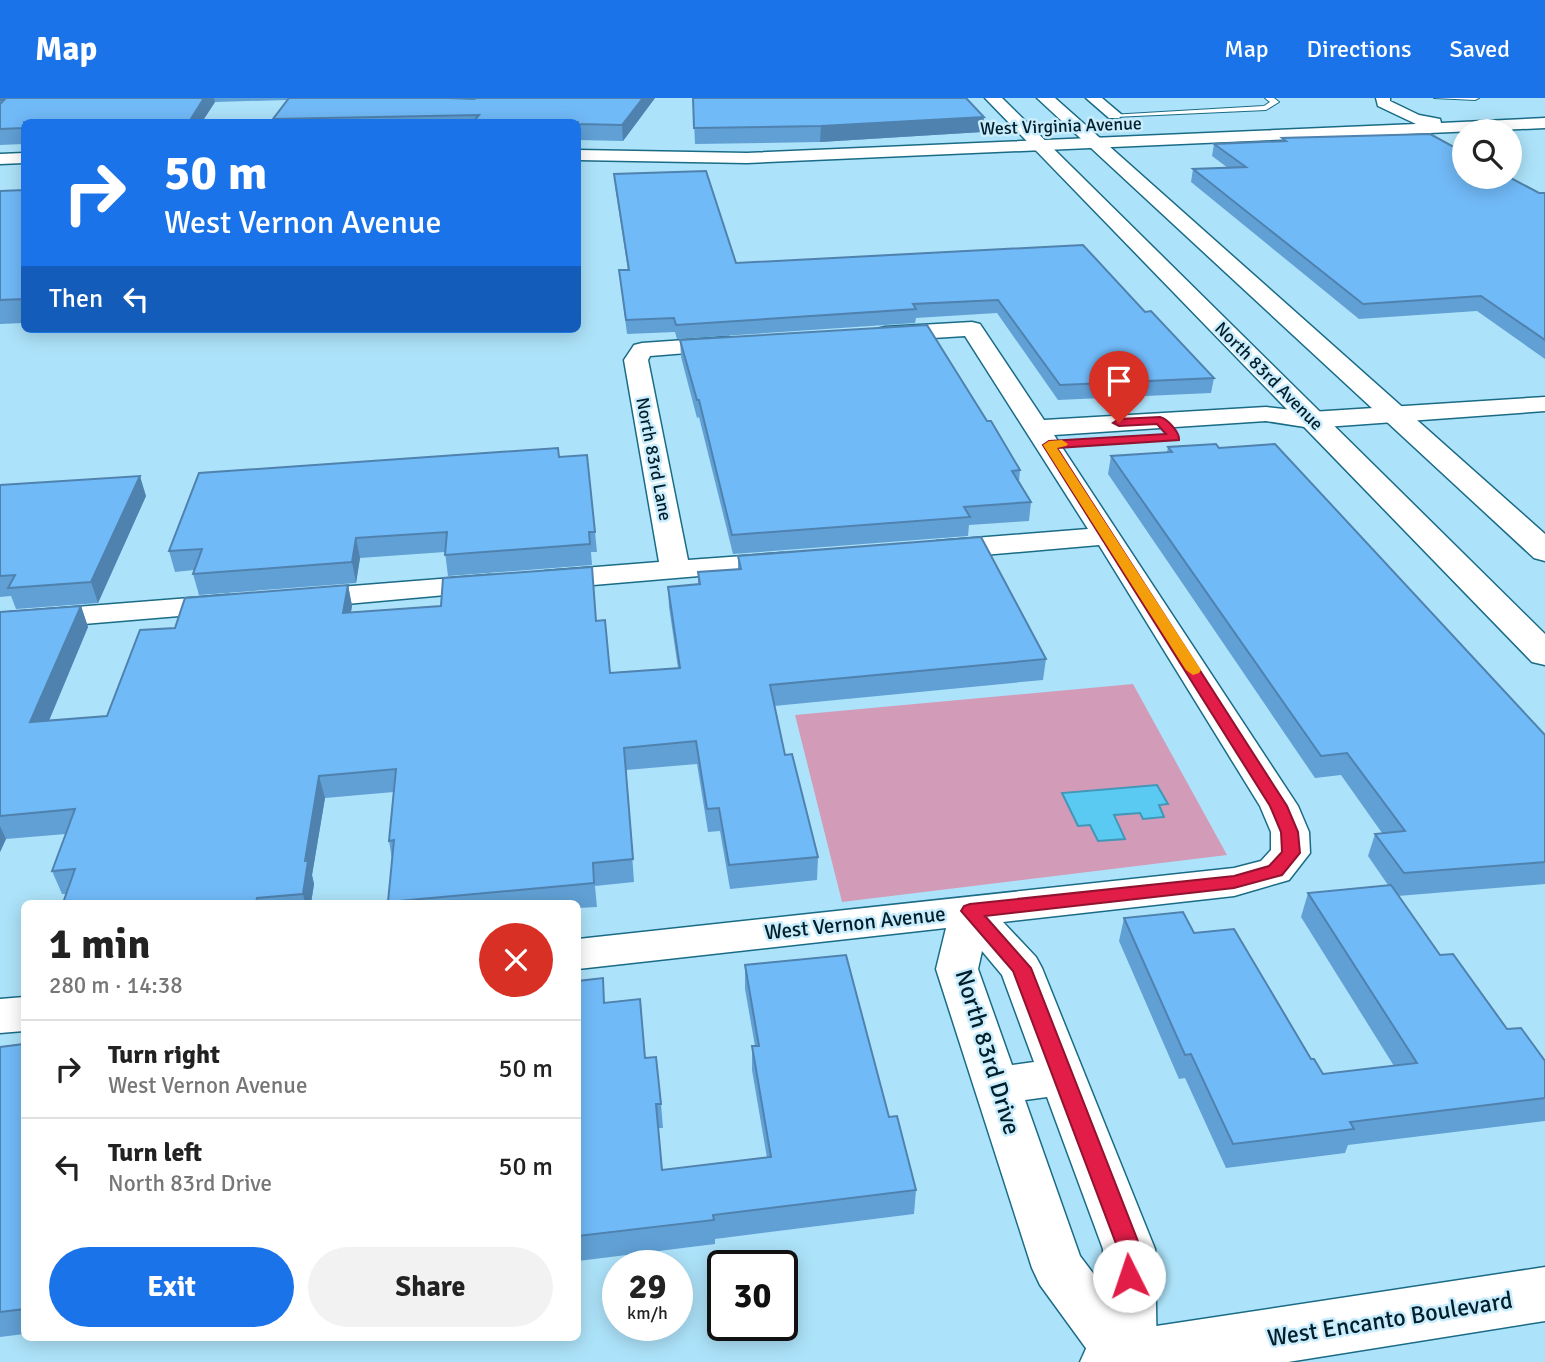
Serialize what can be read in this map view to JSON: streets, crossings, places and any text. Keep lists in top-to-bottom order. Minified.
{"streets":{"main road":["North 83rd Avenue","West Encanto Boulevard"],"street":["West Virginia Avenue","North 83rd Lane","West Vernon Avenue","North 83rd Drive"]},"crossings":[["West Virginia Avenue","North 83rd Avenue"],["West Vernon Avenue","North 83rd Drive"],["North 83rd Drive","West Encanto Boulevard"]],"page":{"header":"Map","nav":["Map","Directions","Saved"],"turn":["50 m","West Vernon Avenue"],"then":"Then","heading":["1 min","280 m · 14:38"],"list":[{"name":"Turn right","note":"West Vernon Avenue","value":"50 m"},{"name":"Turn left","note":"North 83rd Drive","value":"50 m"}],"buttons":["Exit","Share"],"speed":"29 km/h","limit":"30"}}
